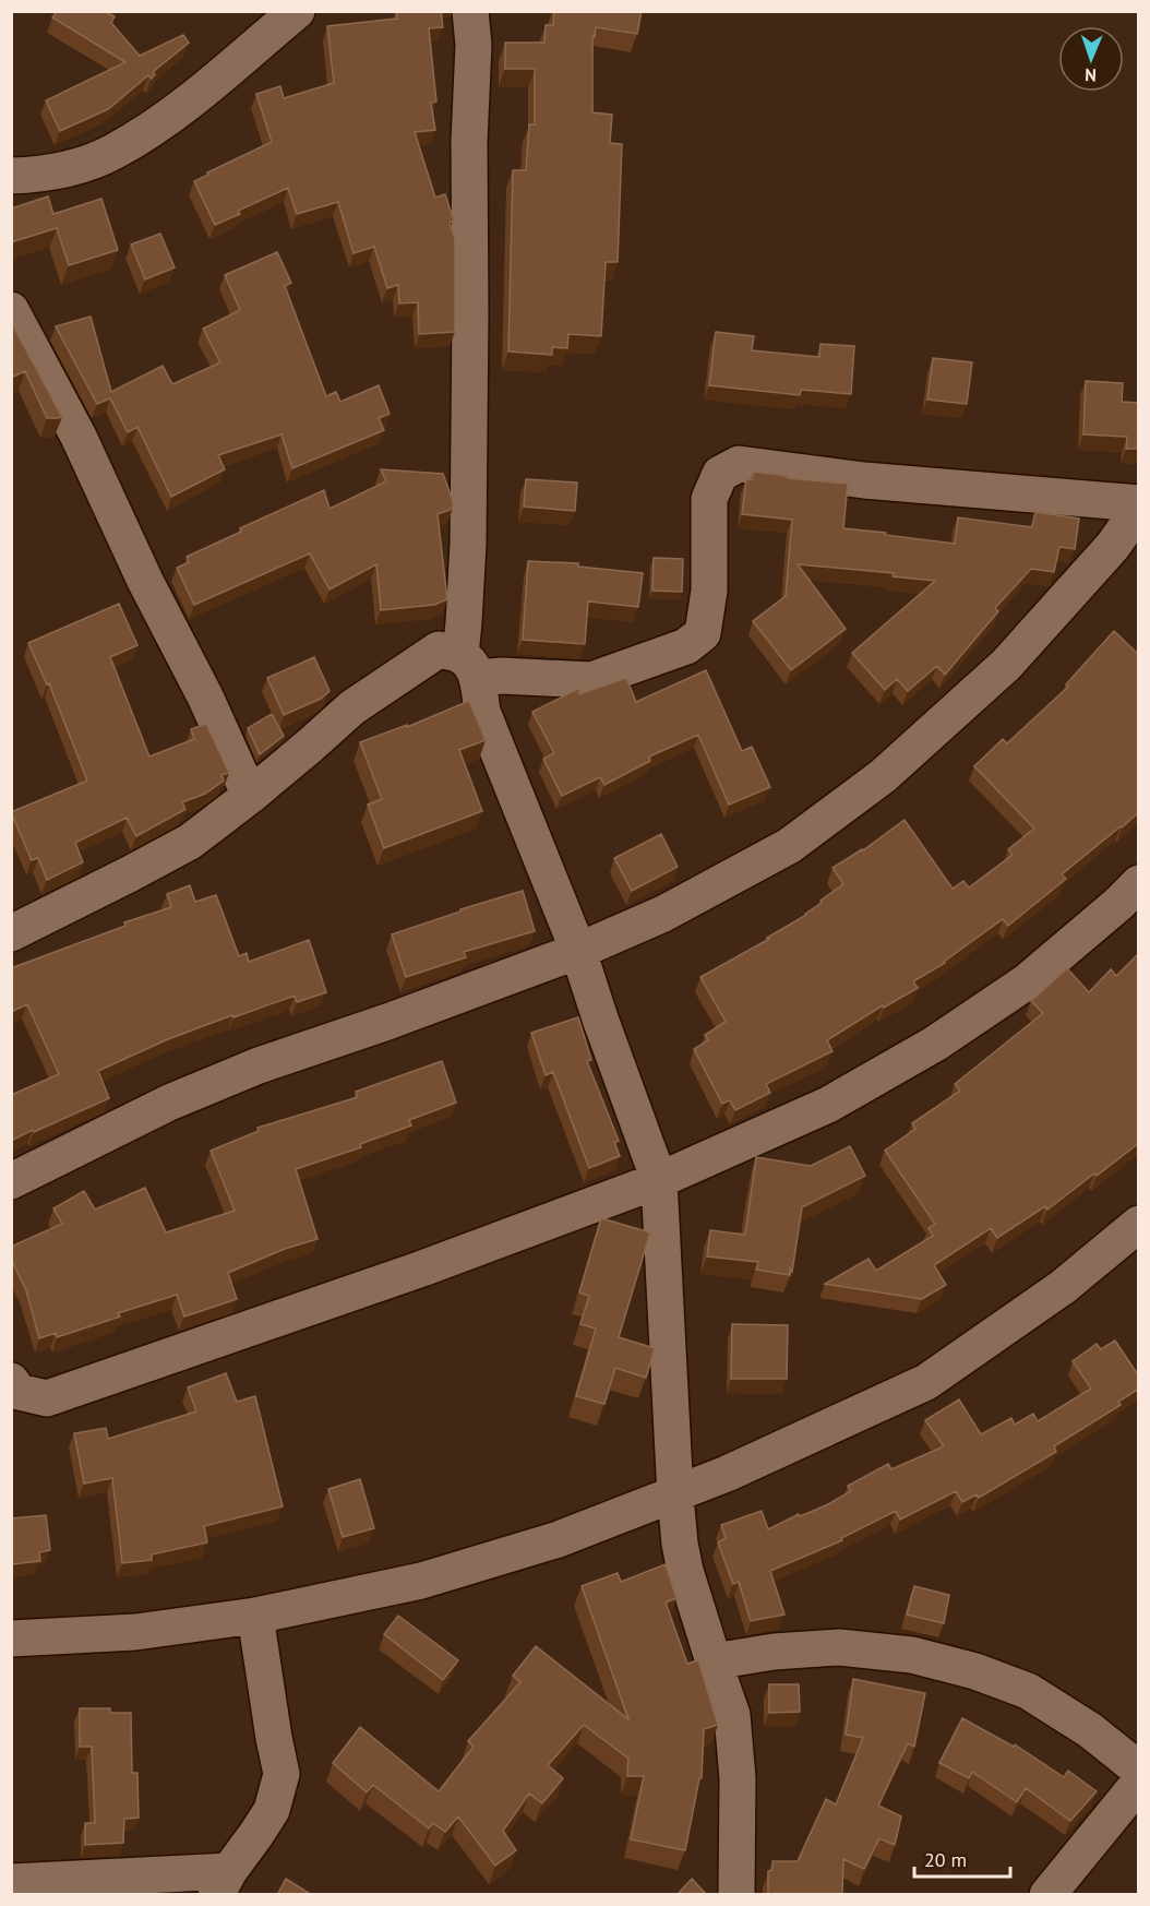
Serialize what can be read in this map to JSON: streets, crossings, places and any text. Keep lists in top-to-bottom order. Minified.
{"scale_bar":"20 m","north":"bottom"}
